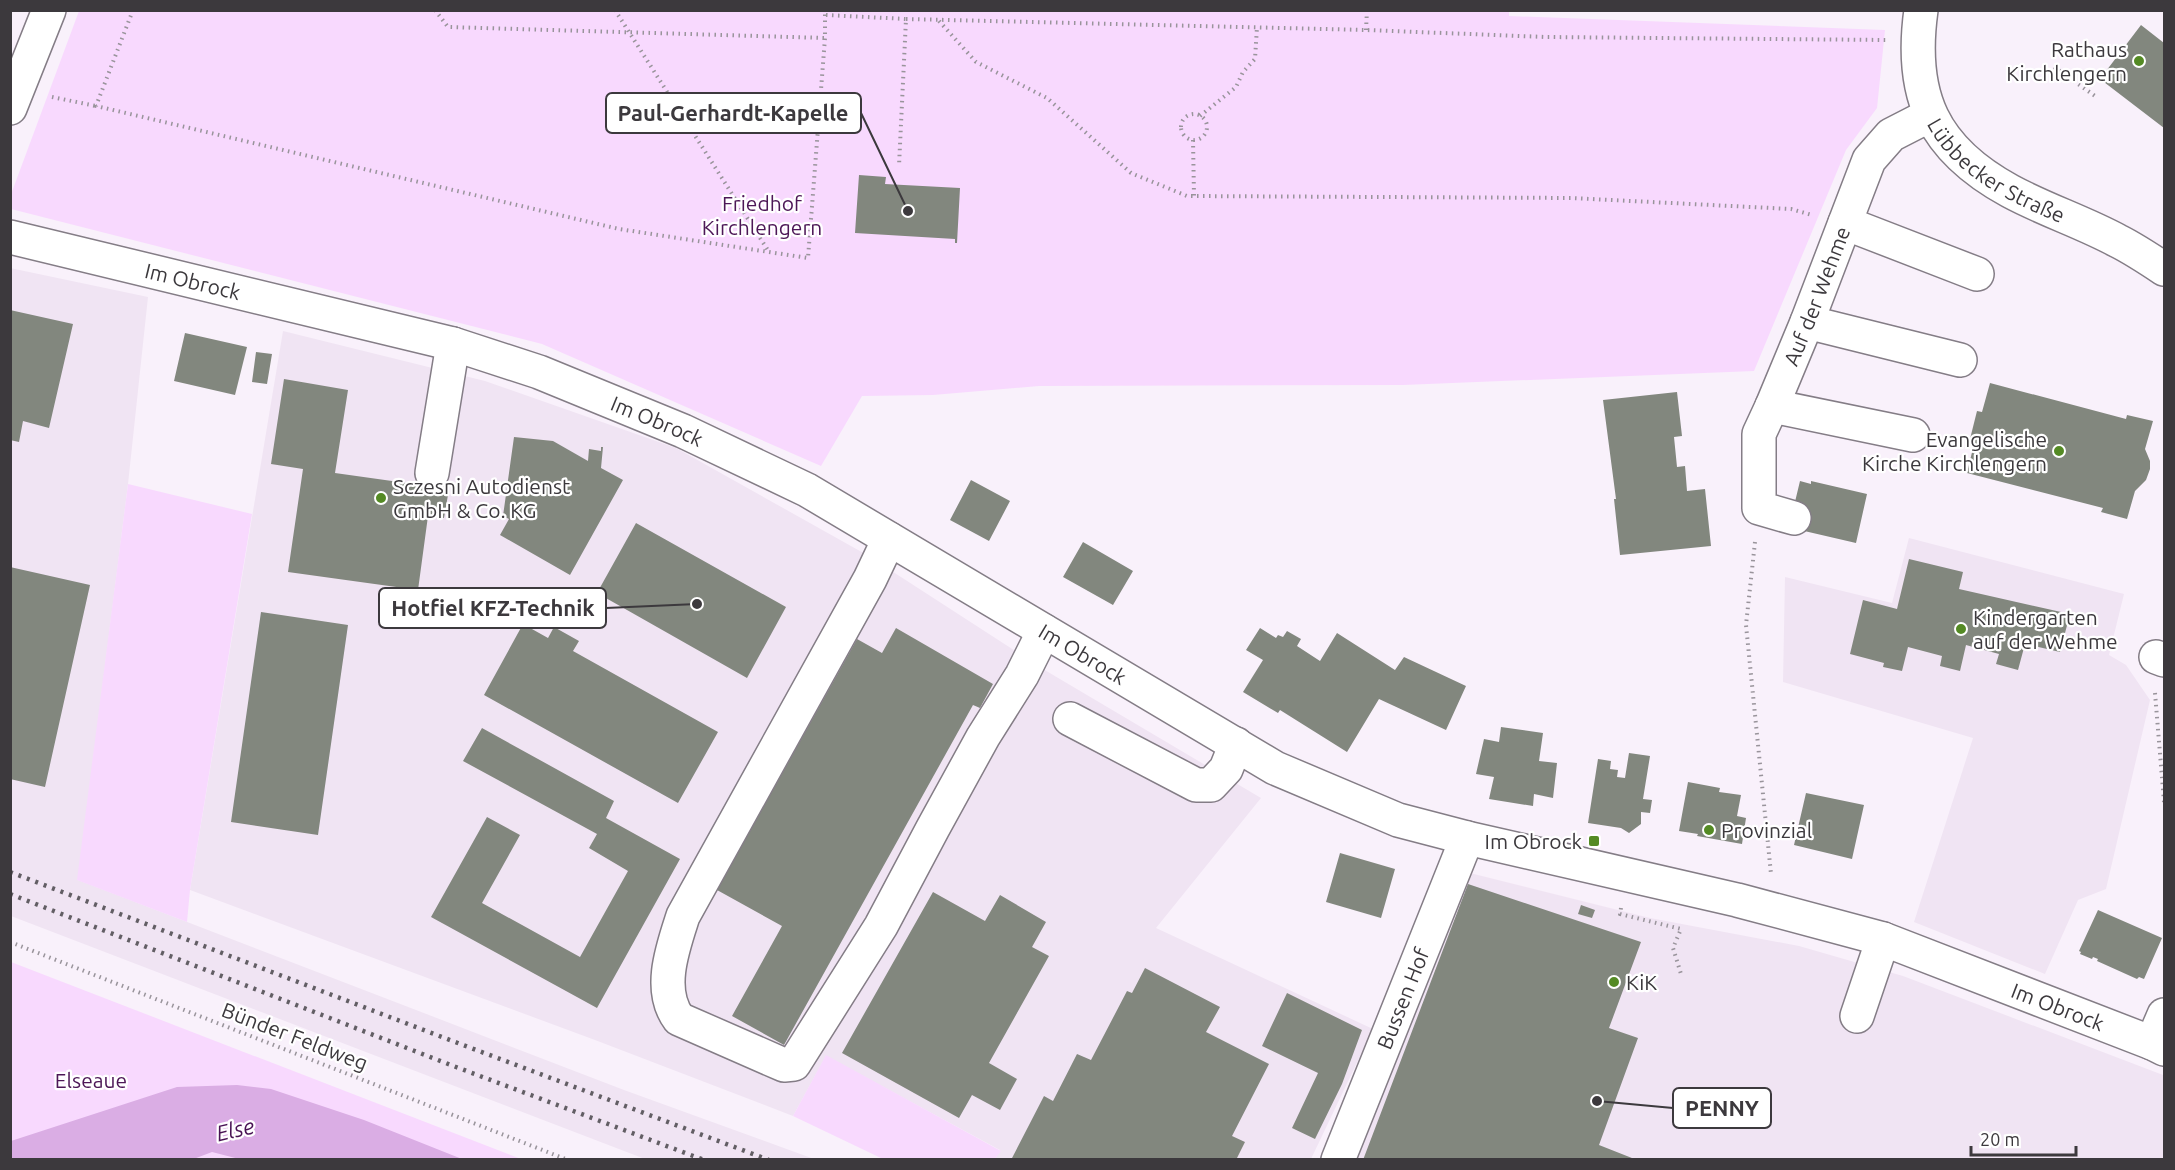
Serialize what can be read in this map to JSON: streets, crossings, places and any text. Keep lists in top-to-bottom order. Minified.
{"streets":{"street":["Lübbecker Straße","Im Obrock","Auf der Wehme","Bussen Hof"],"path":["Bünder Feldweg"]},"crossings":[["Lübbecker Straße","Auf der Wehme"],["Im Obrock","Bussen Hof"]],"water":["Else"],"parks":["Friedhof Kirchlengern","Elseaue"],"places":{"other":["Rathaus Kirchlengern","Paul-Gerhardt-Kapelle","Evangelische Kirche Kirchlengern","Sczesni Autodienst GmbH & Co. KG","Hotfiel KFZ-Technik","Kindergarten auf der Wehme","Provinzial","KiK","PENNY"],"transit":["Im Obrock"]},"scale_bar":"20 m"}
